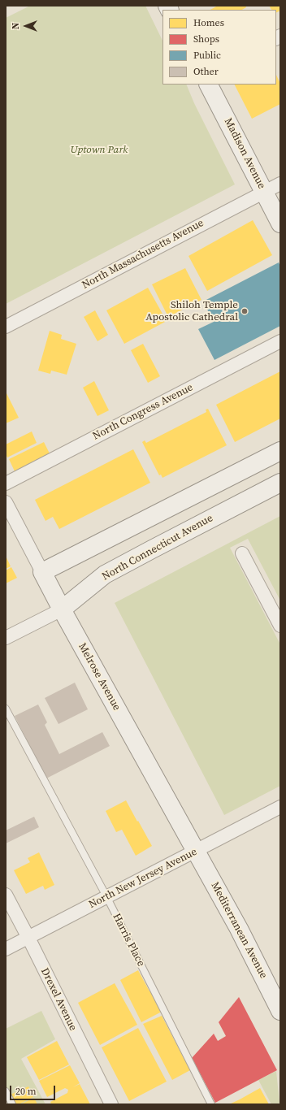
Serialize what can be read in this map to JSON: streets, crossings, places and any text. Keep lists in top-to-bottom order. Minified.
{"streets":{"street":["Madison Avenue","North Massachusetts Avenue","North Congress Avenue","North Connecticut Avenue","Melrose Avenue","North New Jersey Avenue","Mediterranean Avenue","Drexel Avenue"],"lane":["Harris Place"]},"crossings":[["Madison Avenue","North Massachusetts Avenue"],["North Connecticut Avenue","Melrose Avenue"],["Melrose Avenue","North New Jersey Avenue"],["Melrose Avenue","Mediterranean Avenue"],["North New Jersey Avenue","Mediterranean Avenue"],["North New Jersey Avenue","Harris Place"],["North New Jersey Avenue","Drexel Avenue"]],"parks":["Uptown Park"],"places":["Shiloh Temple Apostolic Cathedral"],"legend":["Homes","Shops","Public","Other"],"scale_bar":"20 m","north":"left"}
